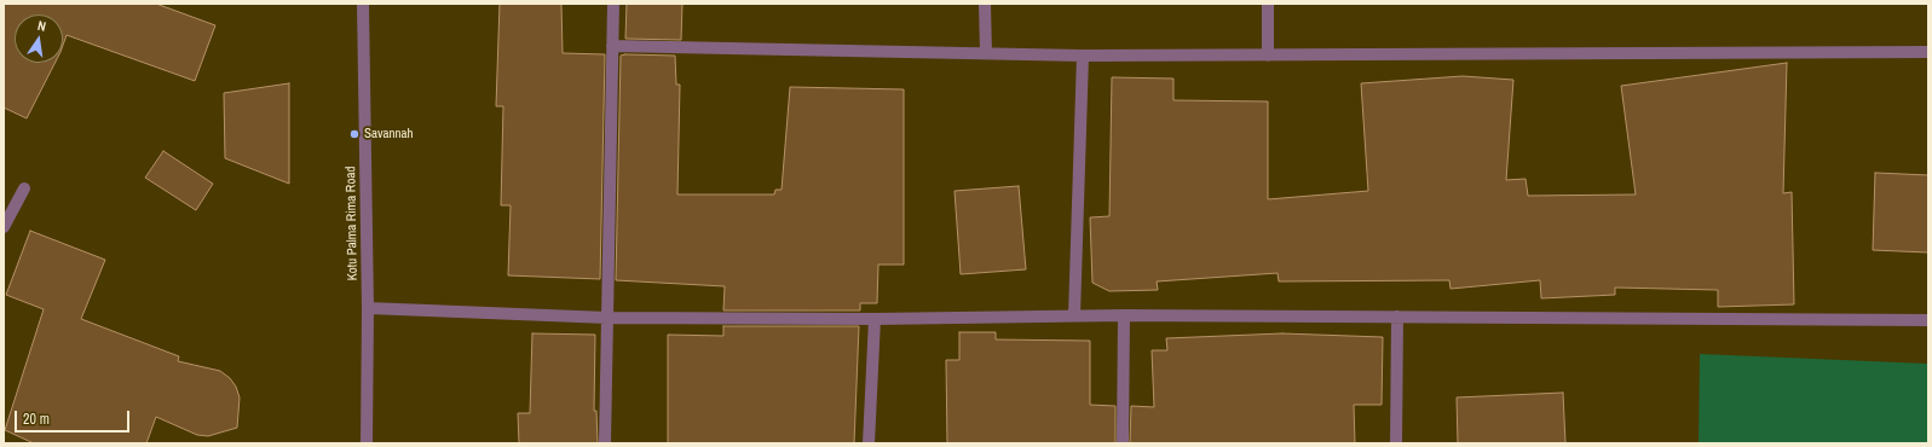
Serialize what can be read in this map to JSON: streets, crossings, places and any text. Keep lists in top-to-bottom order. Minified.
{"streets":{"street":["Kotu Palma Rima Road"]},"places":["Savannah"],"scale_bar":"20 m","north":"top"}
